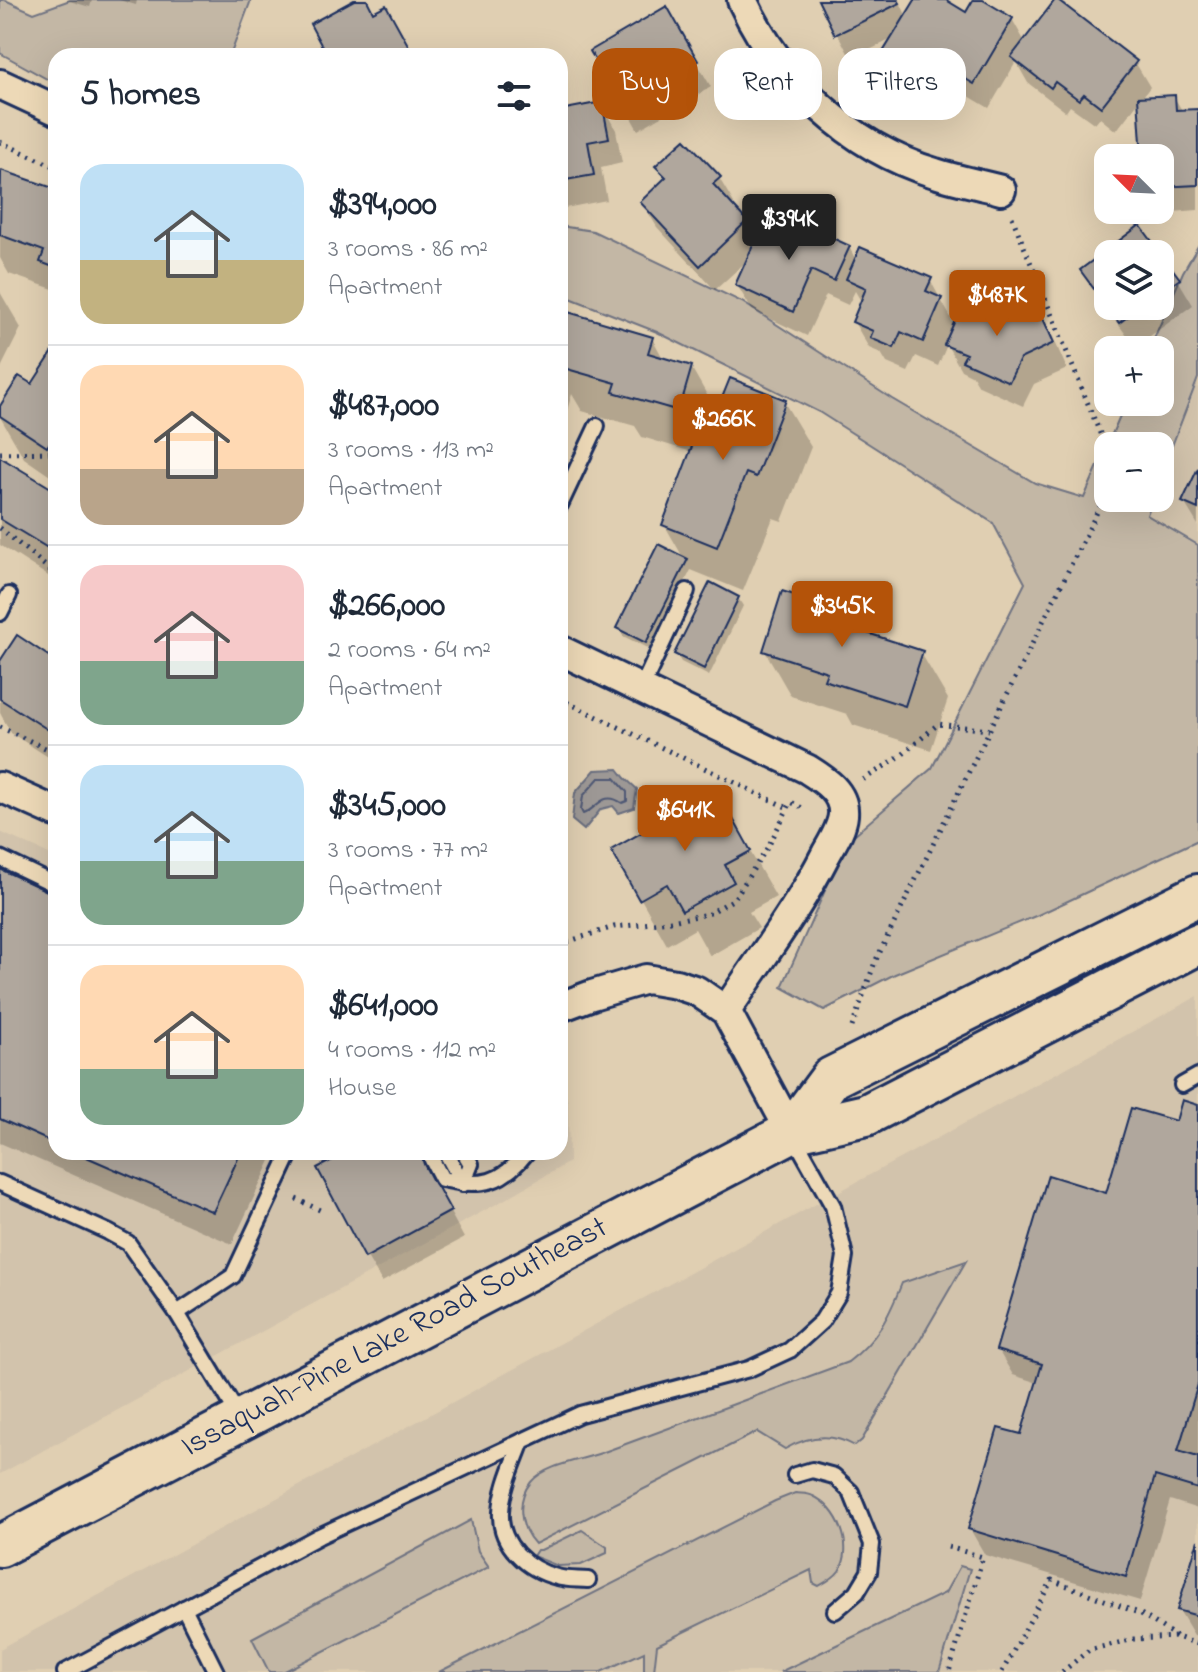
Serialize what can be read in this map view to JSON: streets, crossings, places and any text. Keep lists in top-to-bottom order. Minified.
{"streets":{"main road":["Issaquah-Pine Lake Road Southeast"]},"north":"top left","page":{"chip":["Buy","Rent","Filters"],"heading":"5 homes","map_buttons":["+","−"],"list":[{"name":"$394,000","note":"3 rooms · 86 m² · Apartment"},{"name":"$487,000","note":"3 rooms · 113 m² · Apartment"},{"name":"$266,000","note":"2 rooms · 64 m² · Apartment"},{"name":"$345,000","note":"3 rooms · 77 m² · Apartment"},{"name":"$641,000","note":"4 rooms · 112 m² · House"}],"price":["$394K","$487K","$266K","$345K","$641K"]}}
